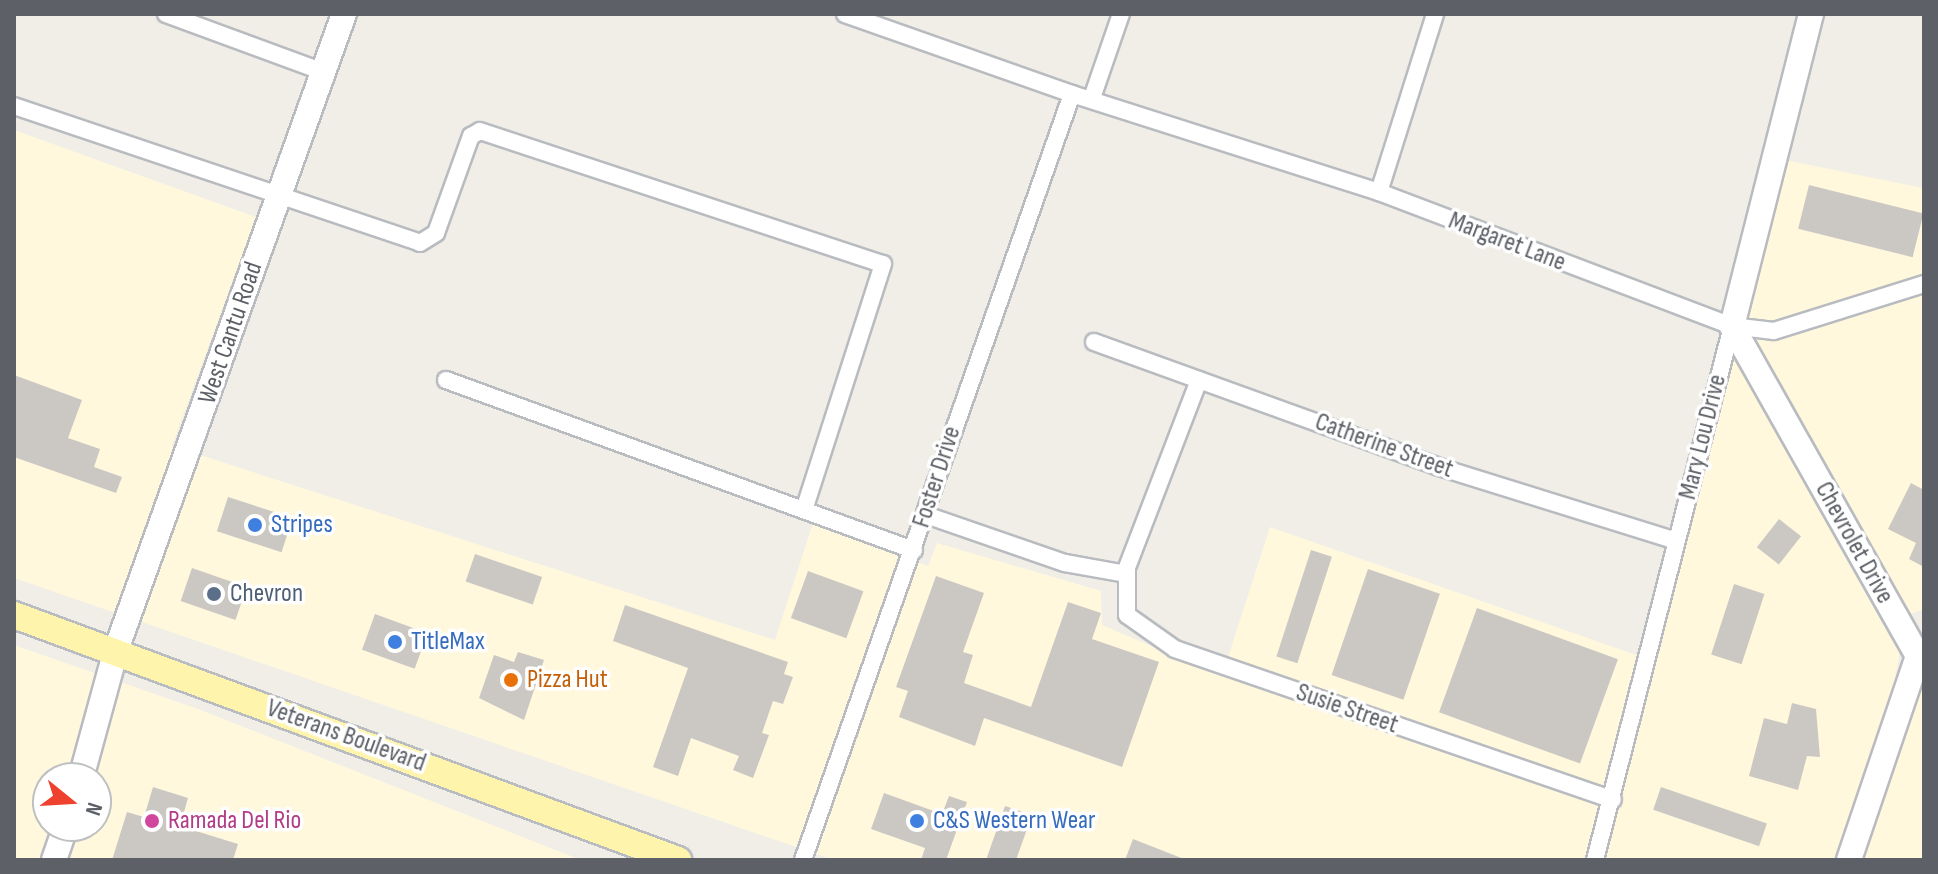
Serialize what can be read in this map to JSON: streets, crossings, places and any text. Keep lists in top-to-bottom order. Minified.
{"streets":{"main road":["West Cantu Road","Mary Lou Drive","Chevrolet Drive","Veterans Boulevard"],"street":["Margaret Lane","Catherine Street","Foster Drive","Susie Street"]},"crossings":[["Margaret Lane","Mary Lou Drive"],["Margaret Lane","Foster Drive"],["Margaret Lane","Chevrolet Drive"],["West Cantu Road","Veterans Boulevard"],["Mary Lou Drive","Catherine Street"],["Mary Lou Drive","Chevrolet Drive"],["Mary Lou Drive","Susie Street"]],"places":["Stripes","Chevron","TitleMax","Pizza Hut","Ramada Del Rio","C&S Western Wear"],"north":"right"}
